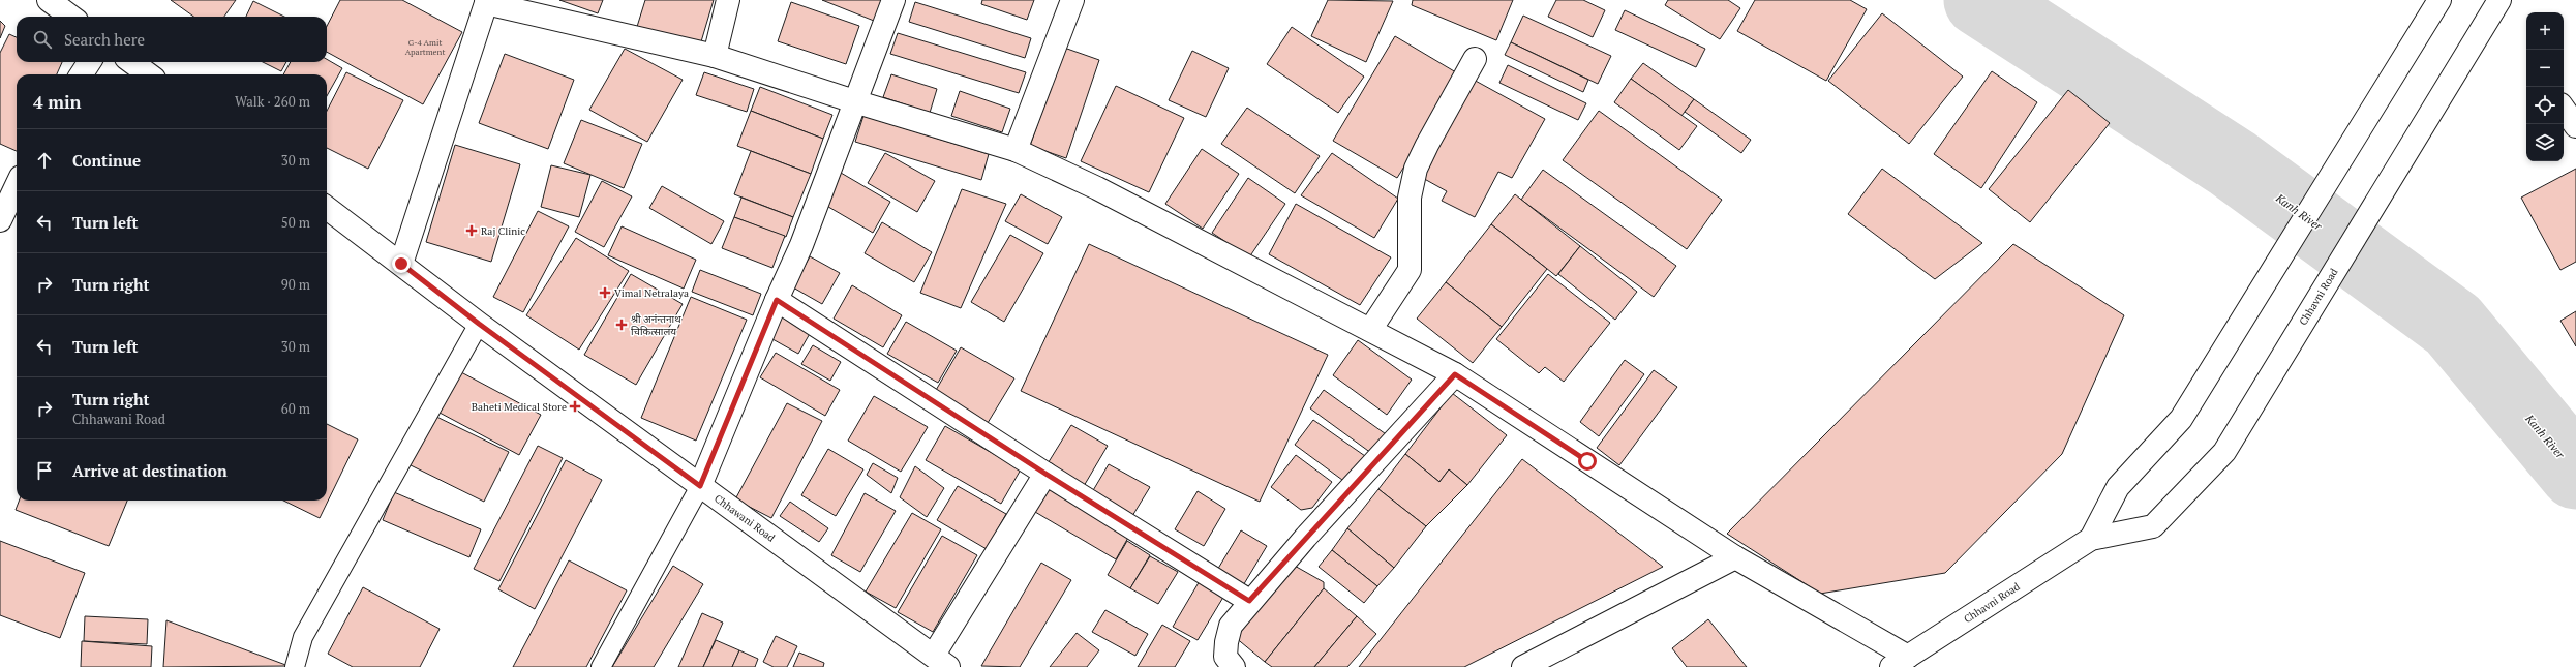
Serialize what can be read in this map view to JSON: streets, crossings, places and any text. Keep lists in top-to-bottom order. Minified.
{"streets":{"street":["Chhavni Road","Chhawani Road"]},"water":["Kanh River"],"places":{"health":["Raj Clinic","Vimal Netralaya","श्री अनंन्तनाथ चिकित्सालय","Baheti Medical Store"]},"house_numbers":["G-4 Amit Apartment"],"page":{"map_buttons":["+","−"],"search":"Search here","heading":["4 min","Walk · 260 m"],"list":[["Continue","30 m"],["Turn left","50 m"],["Turn right","90 m"],["Turn left","30 m"],["Turn right","Chhawani Road","60 m"],"Arrive at destination"]}}
